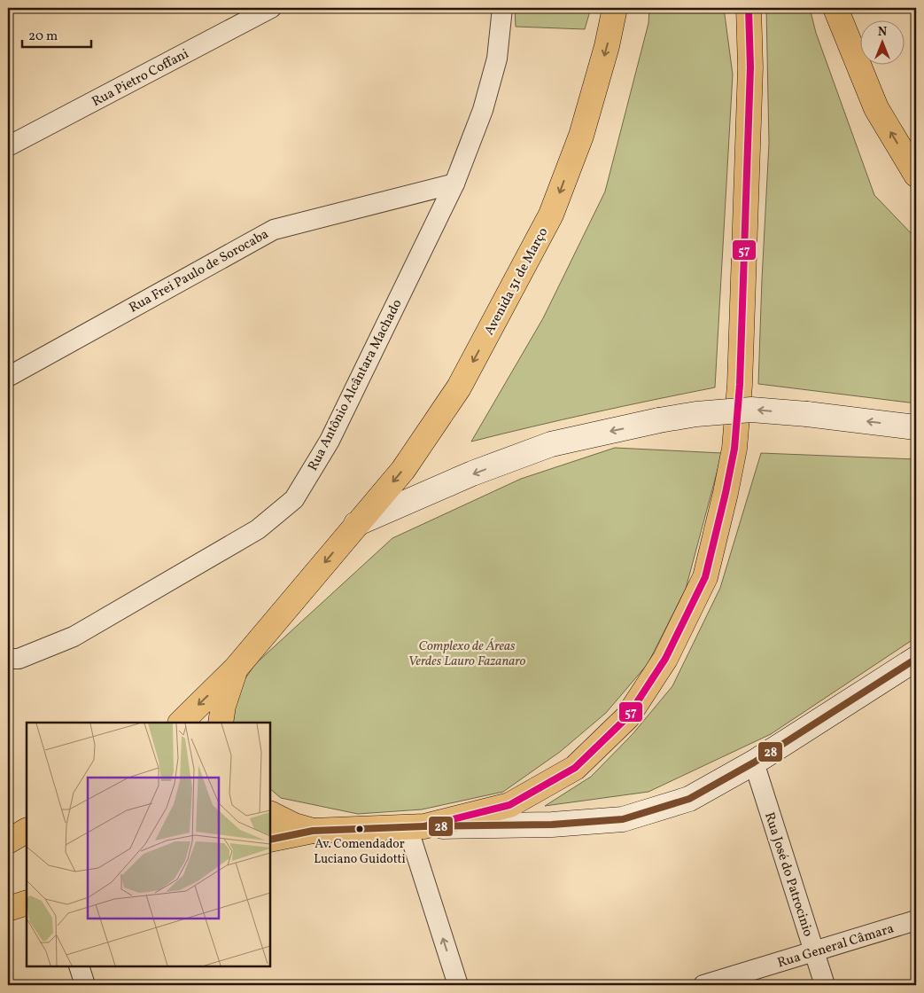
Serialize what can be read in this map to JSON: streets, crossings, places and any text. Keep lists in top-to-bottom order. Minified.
{"streets":{"main road":["Avenida 31 de Março"],"street":["Rua Pietro Coffani","Rua Frei Paulo de Sorocaba","Rua Antônio Alcântara Machado","Rua José do Patrocinio","Rua General Câmara"]},"crossings":[["Rua Frei Paulo de Sorocaba","Rua Antônio Alcântara Machado"],["Rua José do Patrocinio","Rua General Câmara"]],"one_way":["Avenida 31 de Março"],"parks":["Complexo de Áreas Verdes Lauro Fazanaro"],"places":["Av. Comendador Luciano Guidotti"],"lines":["transit line 57","transit line 28"],"scale_bar":"20 m","north":"top"}
